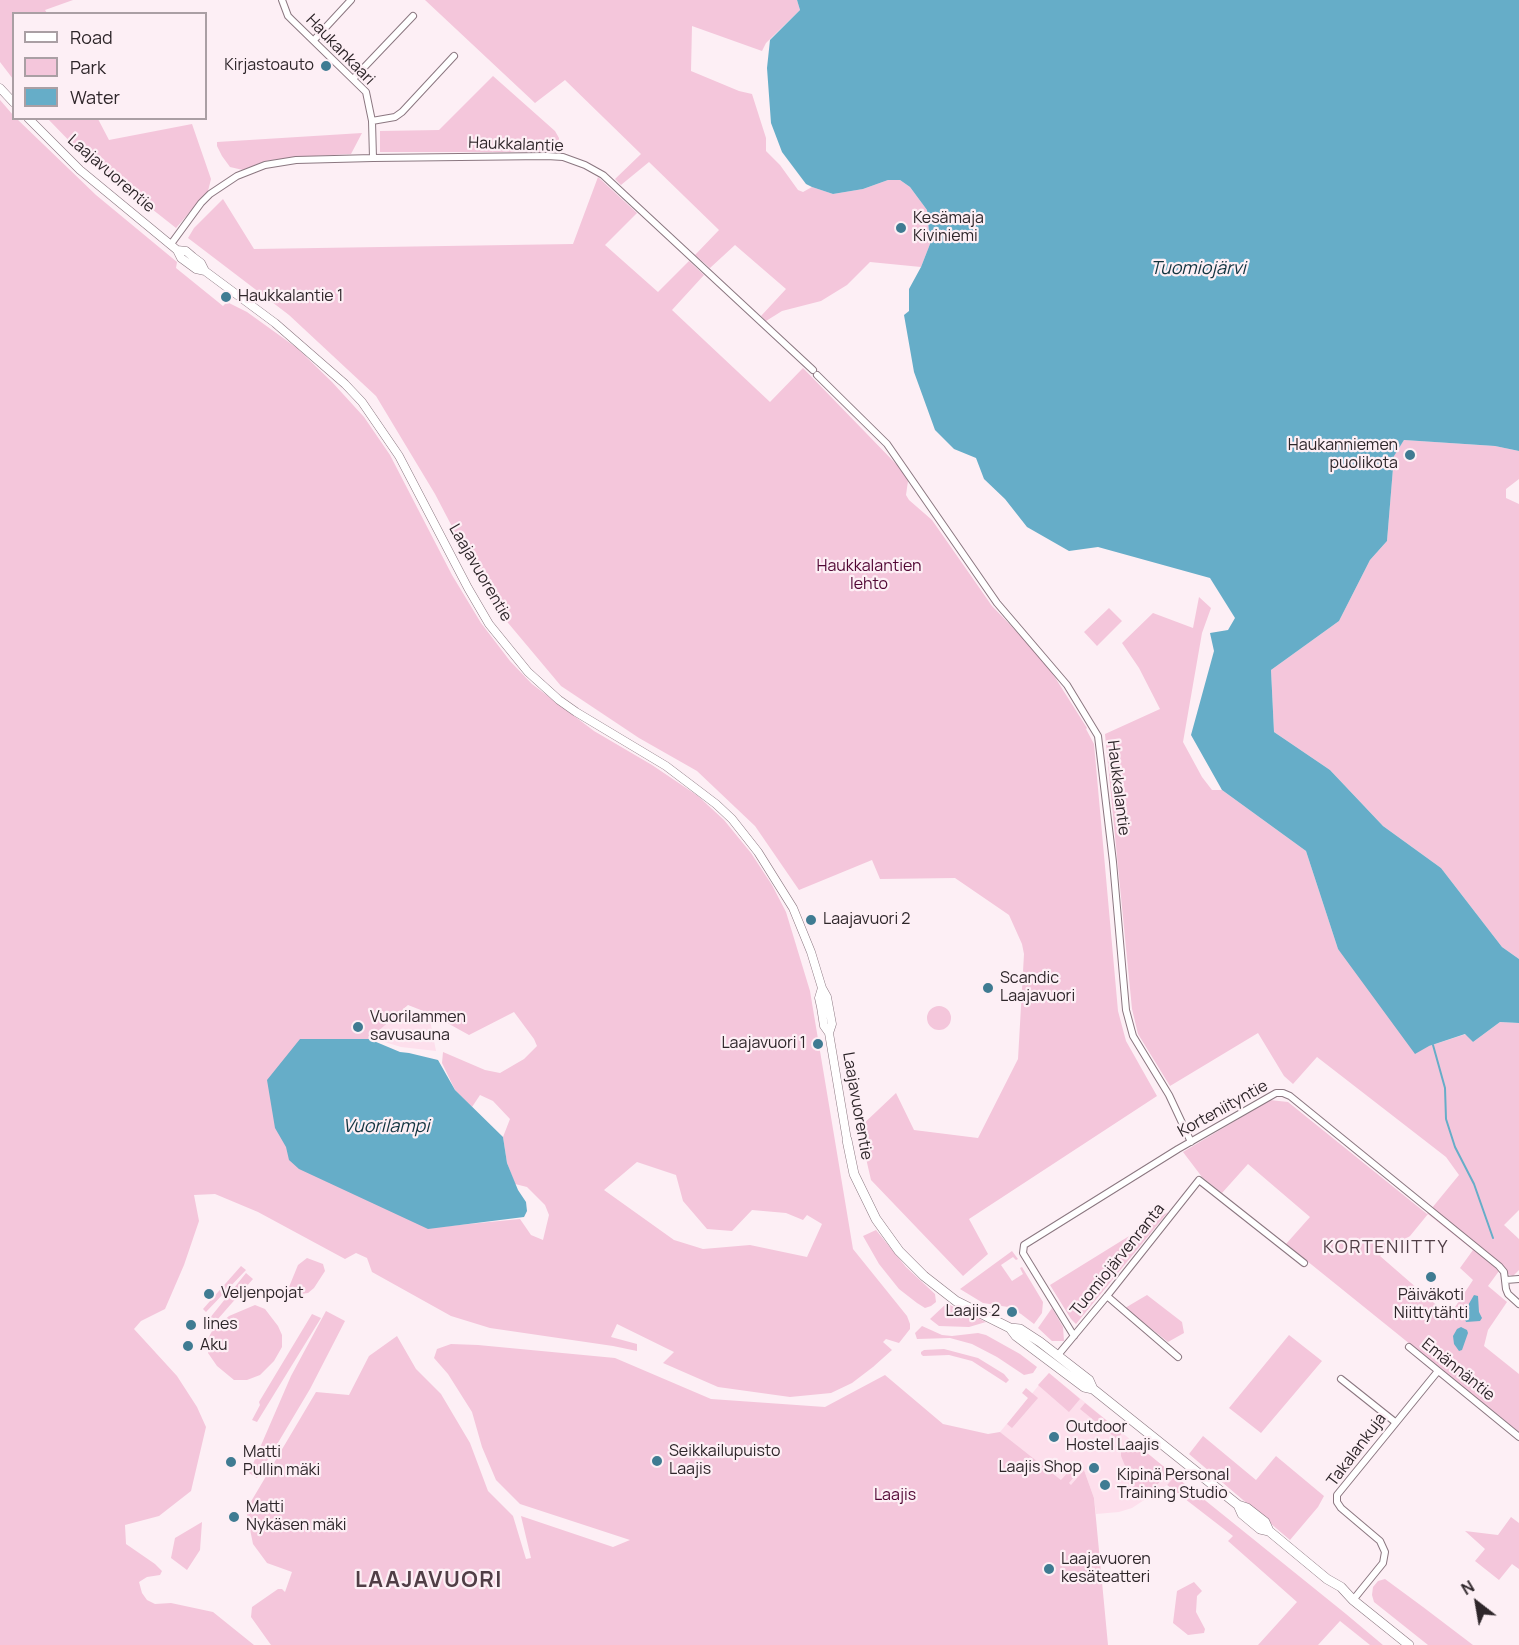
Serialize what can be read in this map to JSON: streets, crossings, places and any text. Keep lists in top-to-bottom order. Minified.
{"streets":{"main road":["Laajavuorentie"],"street":["Haukankaari","Haukkalantie","Korteniityntie","Tuomiojärvenranta","Emännäntie","Takalankuja"]},"crossings":[["Haukankaari","Haukkalantie"],["Haukkalantie","Laajavuorentie"],["Haukkalantie","Korteniityntie"],["Laajavuorentie","Tuomiojärvenranta"],["Laajavuorentie","Takalankuja"],["Korteniityntie","Tuomiojärvenranta"],["Emännäntie","Takalankuja"]],"districts":["KORTENIITTY","LAAJAVUORI"],"water":["Tuomiojärvi","Vuorilampi"],"parks":["Haukkalantien lehto","Laajis"],"places":["Kirjastoauto","Kesämaja Kiviniemi","Haukkalantie 1","Haukanniemen puolikota","Laajavuori 2","Scandic Laajavuori","Vuorilammen savusauna","Laajavuori 1","Päiväkoti Niittytähti","Veljenpojat","Laajis 2","Iines","Aku","Outdoor Hostel Laajis","Seikkailupuisto Laajis","Matti Pullin mäki","Laajis Shop","Kipinä Personal Training Studio","Matti Nykäsen mäki","Laajavuoren kesäteatteri"],"legend":["Road","Park","Water"],"north":"top left"}
